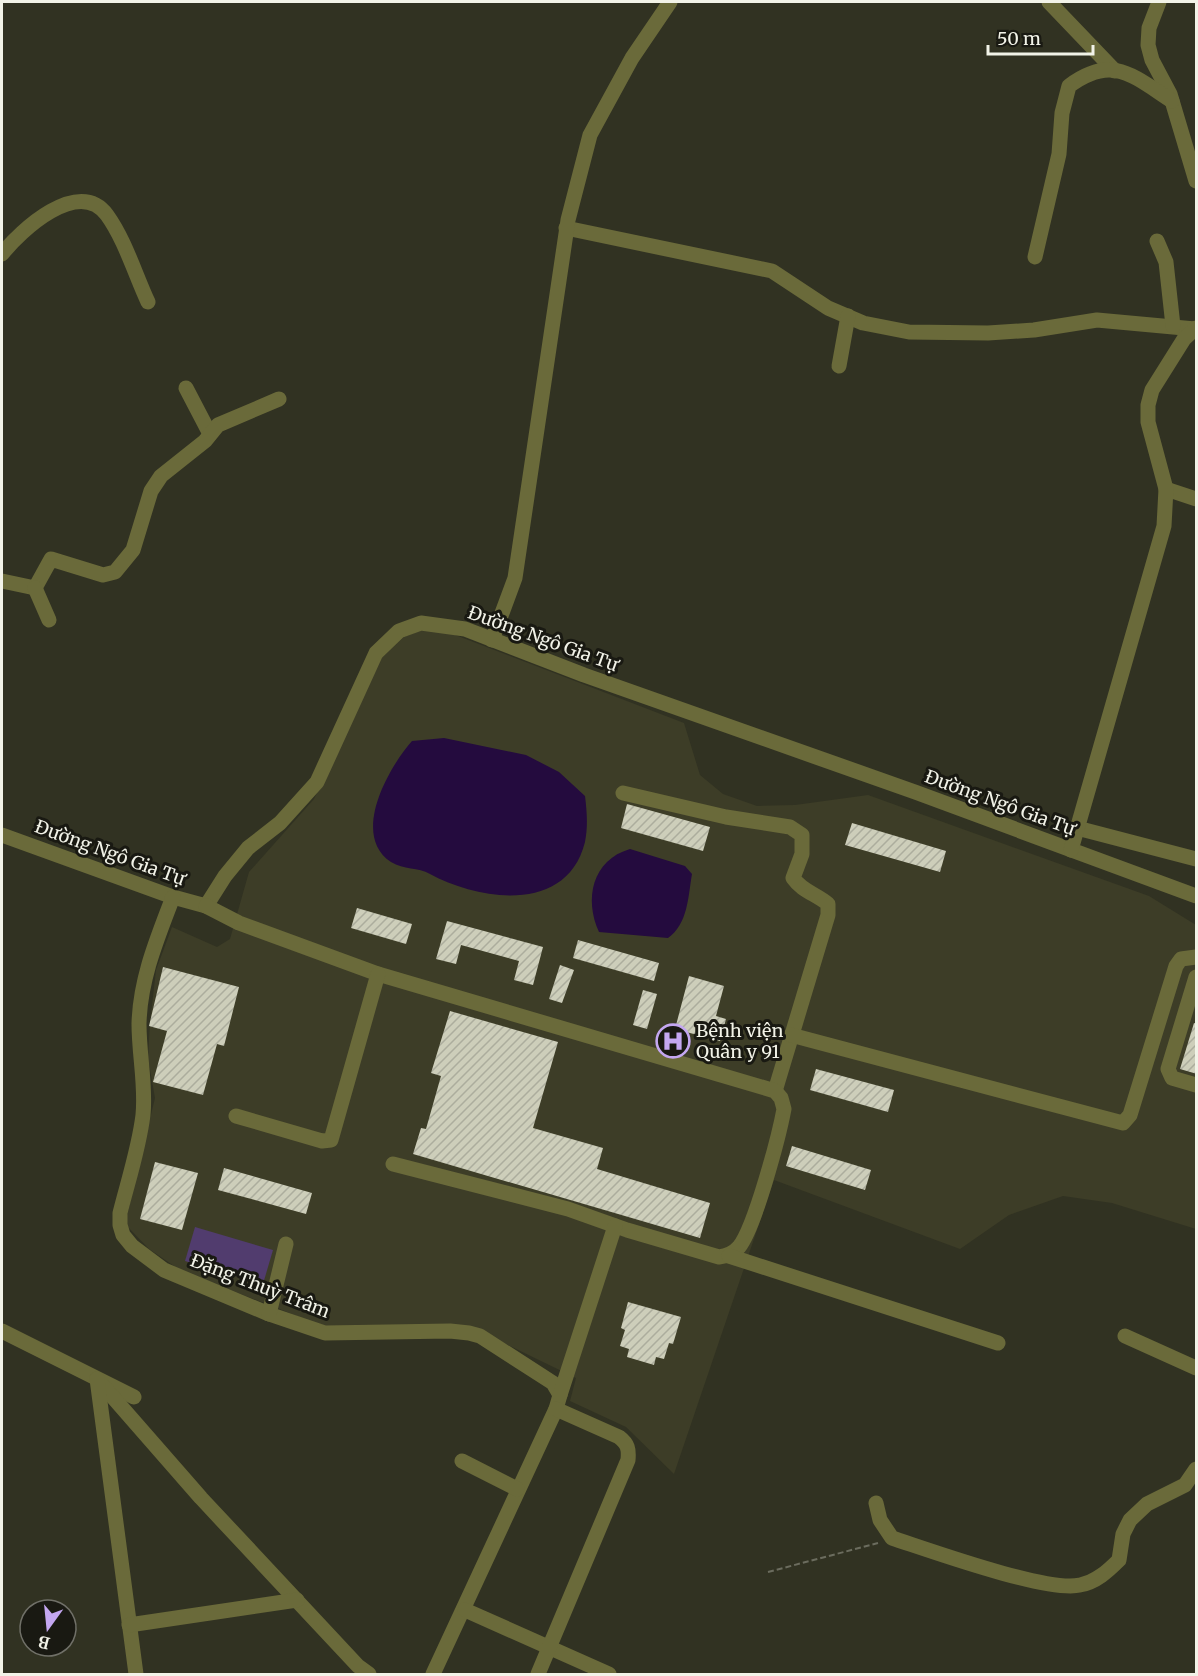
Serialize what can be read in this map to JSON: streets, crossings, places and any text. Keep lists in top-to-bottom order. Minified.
{"streets":{"street":["Đường Ngô Gia Tự","Đặng Thuỳ Trâm"]},"crossings":[["Đường Ngô Gia Tự","Đặng Thuỳ Trâm"]],"places":{"hospital":["Bệnh viện Quân y 91"]},"scale_bar":"50 m","north":"bottom"}
